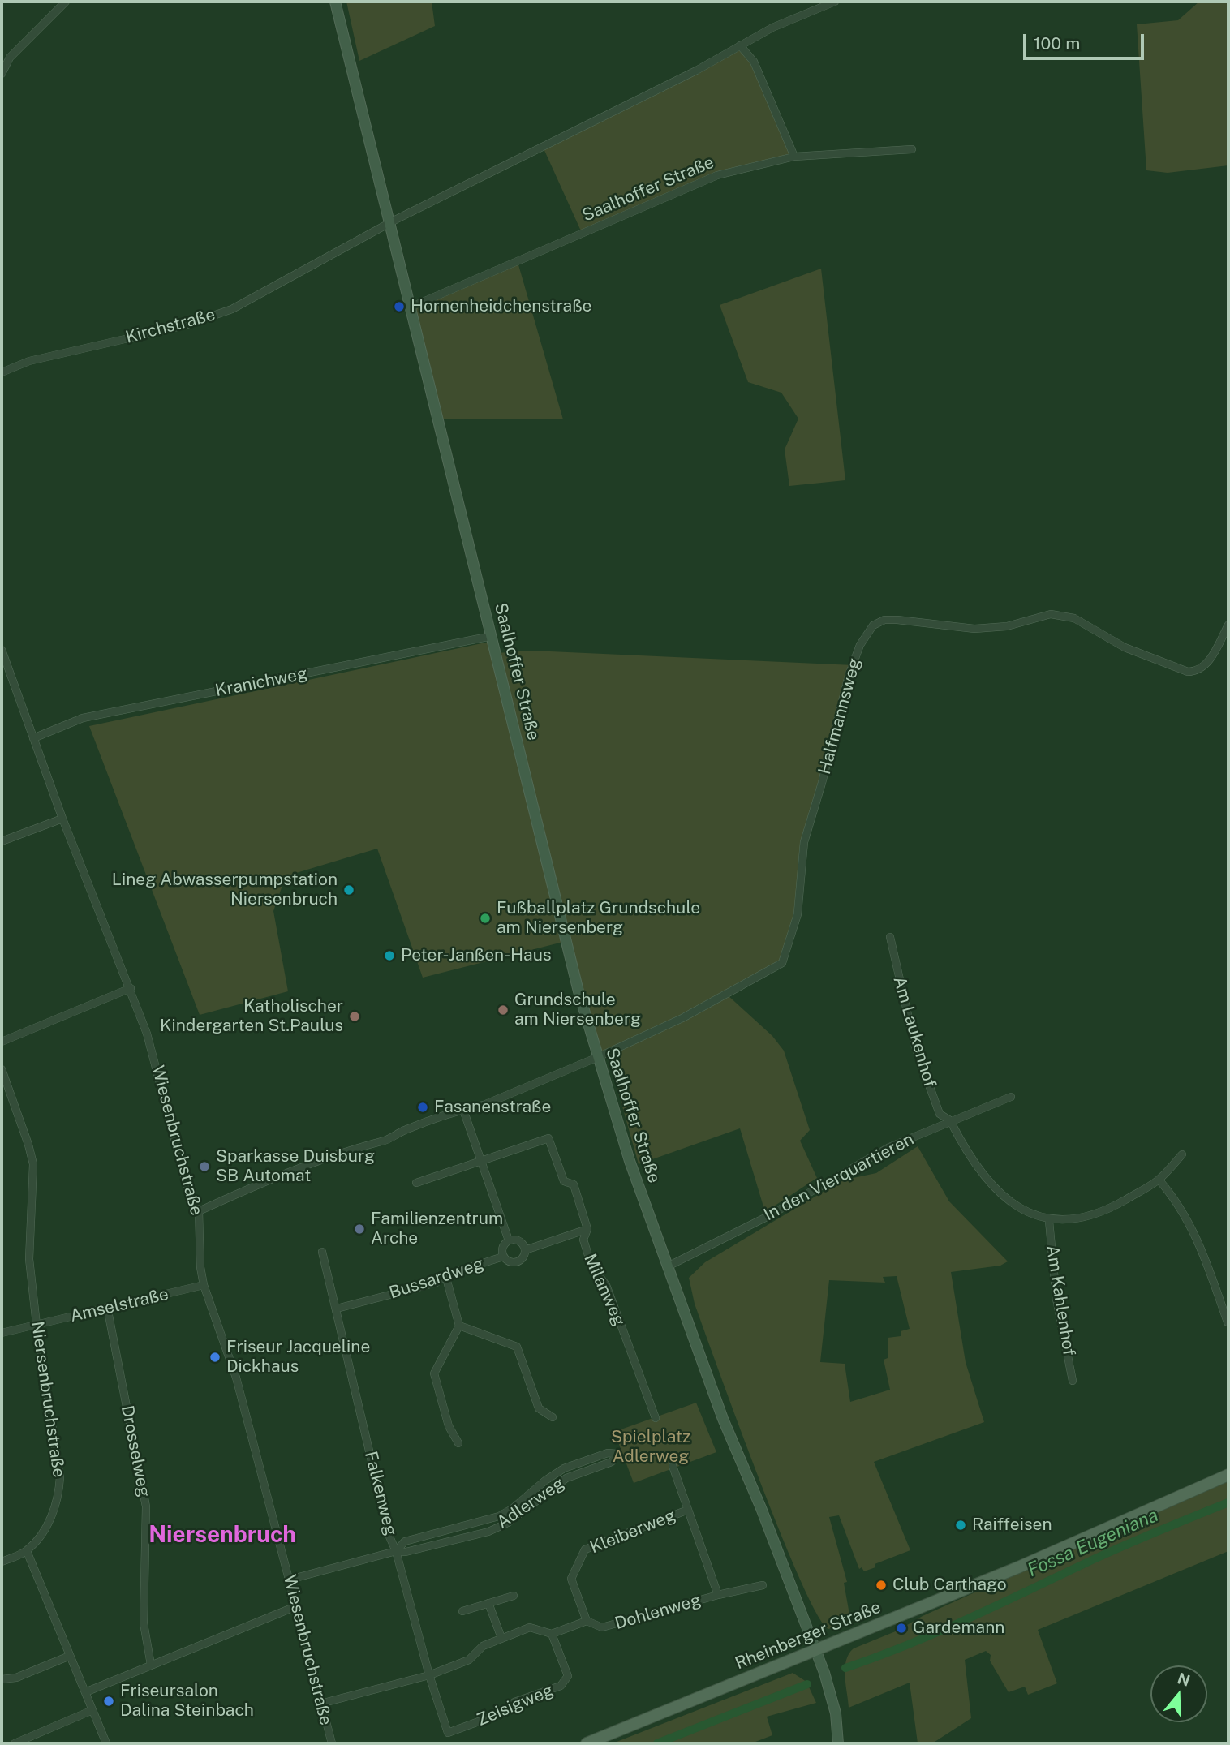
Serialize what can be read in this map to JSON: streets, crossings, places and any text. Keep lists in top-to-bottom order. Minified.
{"streets":{"main road":["Saalhoffer Straße","Rheinberger Straße"],"street":["Kirchstraße","Kranichweg","Halfmannsweg","Am Laukenhof","Wiesenbruchstraße","In den Vierquartieren","Bussardweg","Milanweg","Am Kahlenhof","Amselstraße","Niersenbruchstraße","Drosselweg","Falkenweg","Adlerweg","Kleiberweg","Dohlenweg","Zeisigweg"]},"crossings":[["Saalhoffer Straße","Kirchstraße"],["Saalhoffer Straße","Kranichweg"],["Saalhoffer Straße","Halfmannsweg"],["Saalhoffer Straße","In den Vierquartieren"],["Saalhoffer Straße","Rheinberger Straße"],["Kranichweg","Wiesenbruchstraße"],["Am Laukenhof","In den Vierquartieren"],["Am Laukenhof","Am Kahlenhof"],["Wiesenbruchstraße","Amselstraße"],["Wiesenbruchstraße","Adlerweg"],["Wiesenbruchstraße","Dohlenweg"],["Bussardweg","Falkenweg"],["Amselstraße","Niersenbruchstraße"],["Amselstraße","Drosselweg"],["Falkenweg","Adlerweg"],["Falkenweg","Dohlenweg"],["Falkenweg","Zeisigweg"],["Kleiberweg","Dohlenweg"],["Dohlenweg","Zeisigweg"]],"districts":["Niersenbruch"],"water":["Fossa Eugeniana"],"parks":["Spielplatz Adlerweg"],"places":["Hornenheidchenstraße","Lineg Abwasserpumpstation Niersenbruch","Fußballplatz Grundschule am Niersenberg","Peter-Janßen-Haus","Grundschule am Niersenberg","Katholischer Kindergarten St.Paulus","Fasanenstraße","Sparkasse Duisburg SB Automat","Familienzentrum Arche","Friseur Jacqueline Dickhaus","Raiffeisen","Club Carthago","Gardemann","Friseursalon Dalina Steinbach"],"scale_bar":"100 m","north":"top"}
